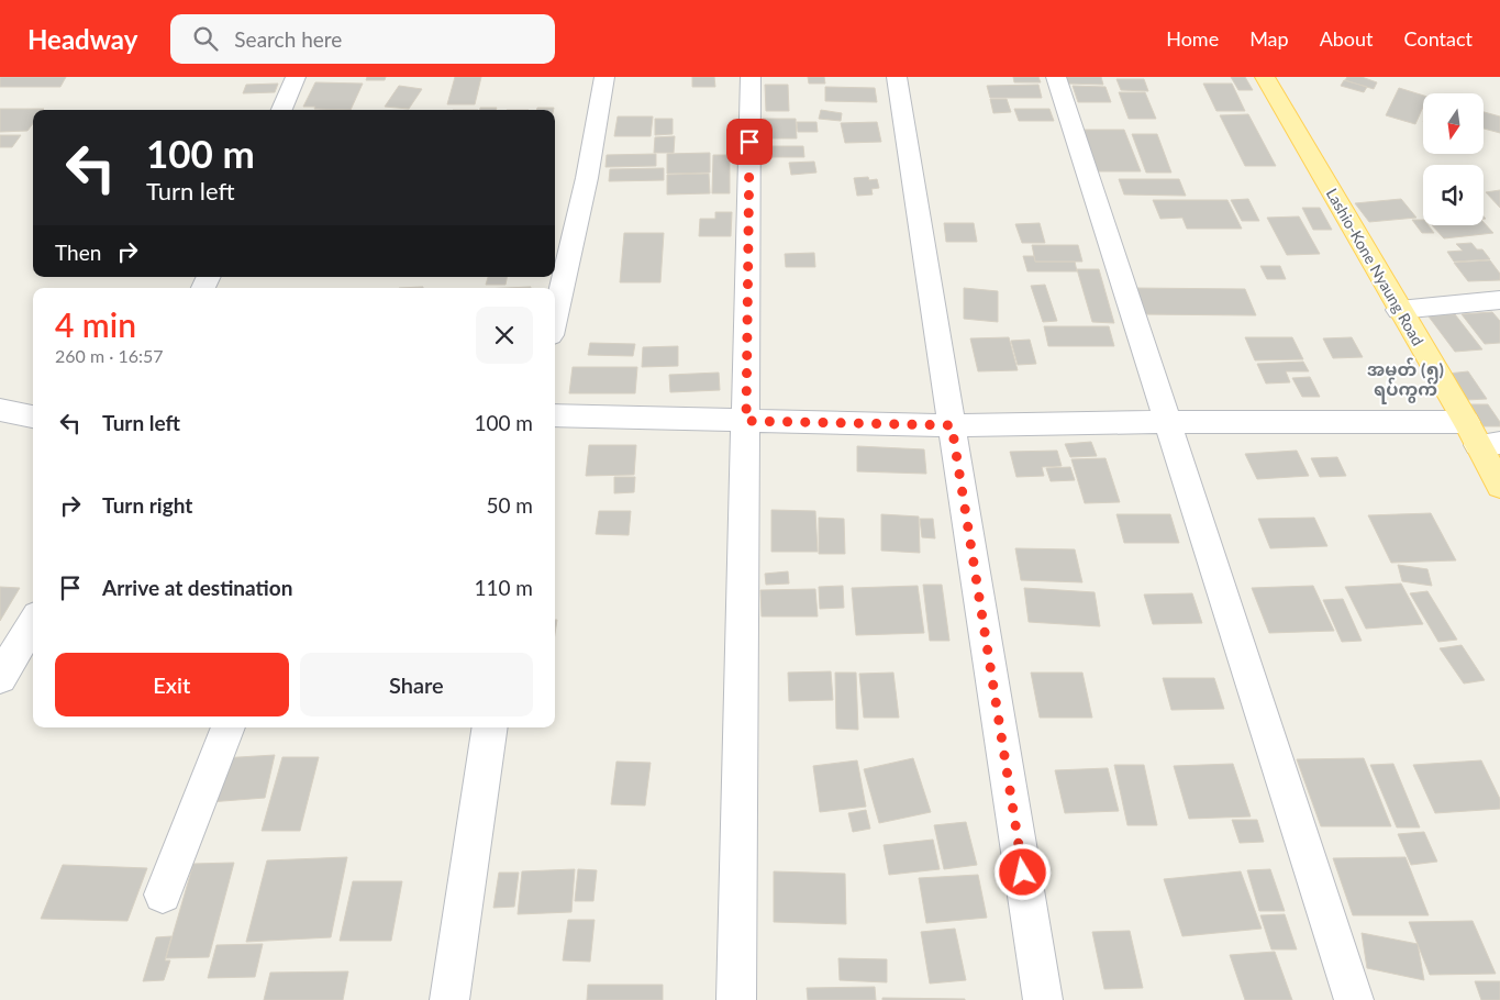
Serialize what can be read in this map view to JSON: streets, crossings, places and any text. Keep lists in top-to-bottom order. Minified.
{"streets":{"main road":["Lashio-Kone Nyaung Road"]},"districts":["အမှတ် (၅) ရပ်ကွက်"],"north":"bottom","page":{"header":"Headway","search":"Search here","nav":["Home","Map","About","Contact"],"turn":["100 m","Turn left"],"then":"Then","heading":["4 min","260 m · 16:57"],"list":[{"name":"Turn left","value":"100 m"},{"name":"Turn right","value":"50 m"},{"name":"Arrive at destination","value":"110 m"}],"buttons":["Exit","Share"]}}
